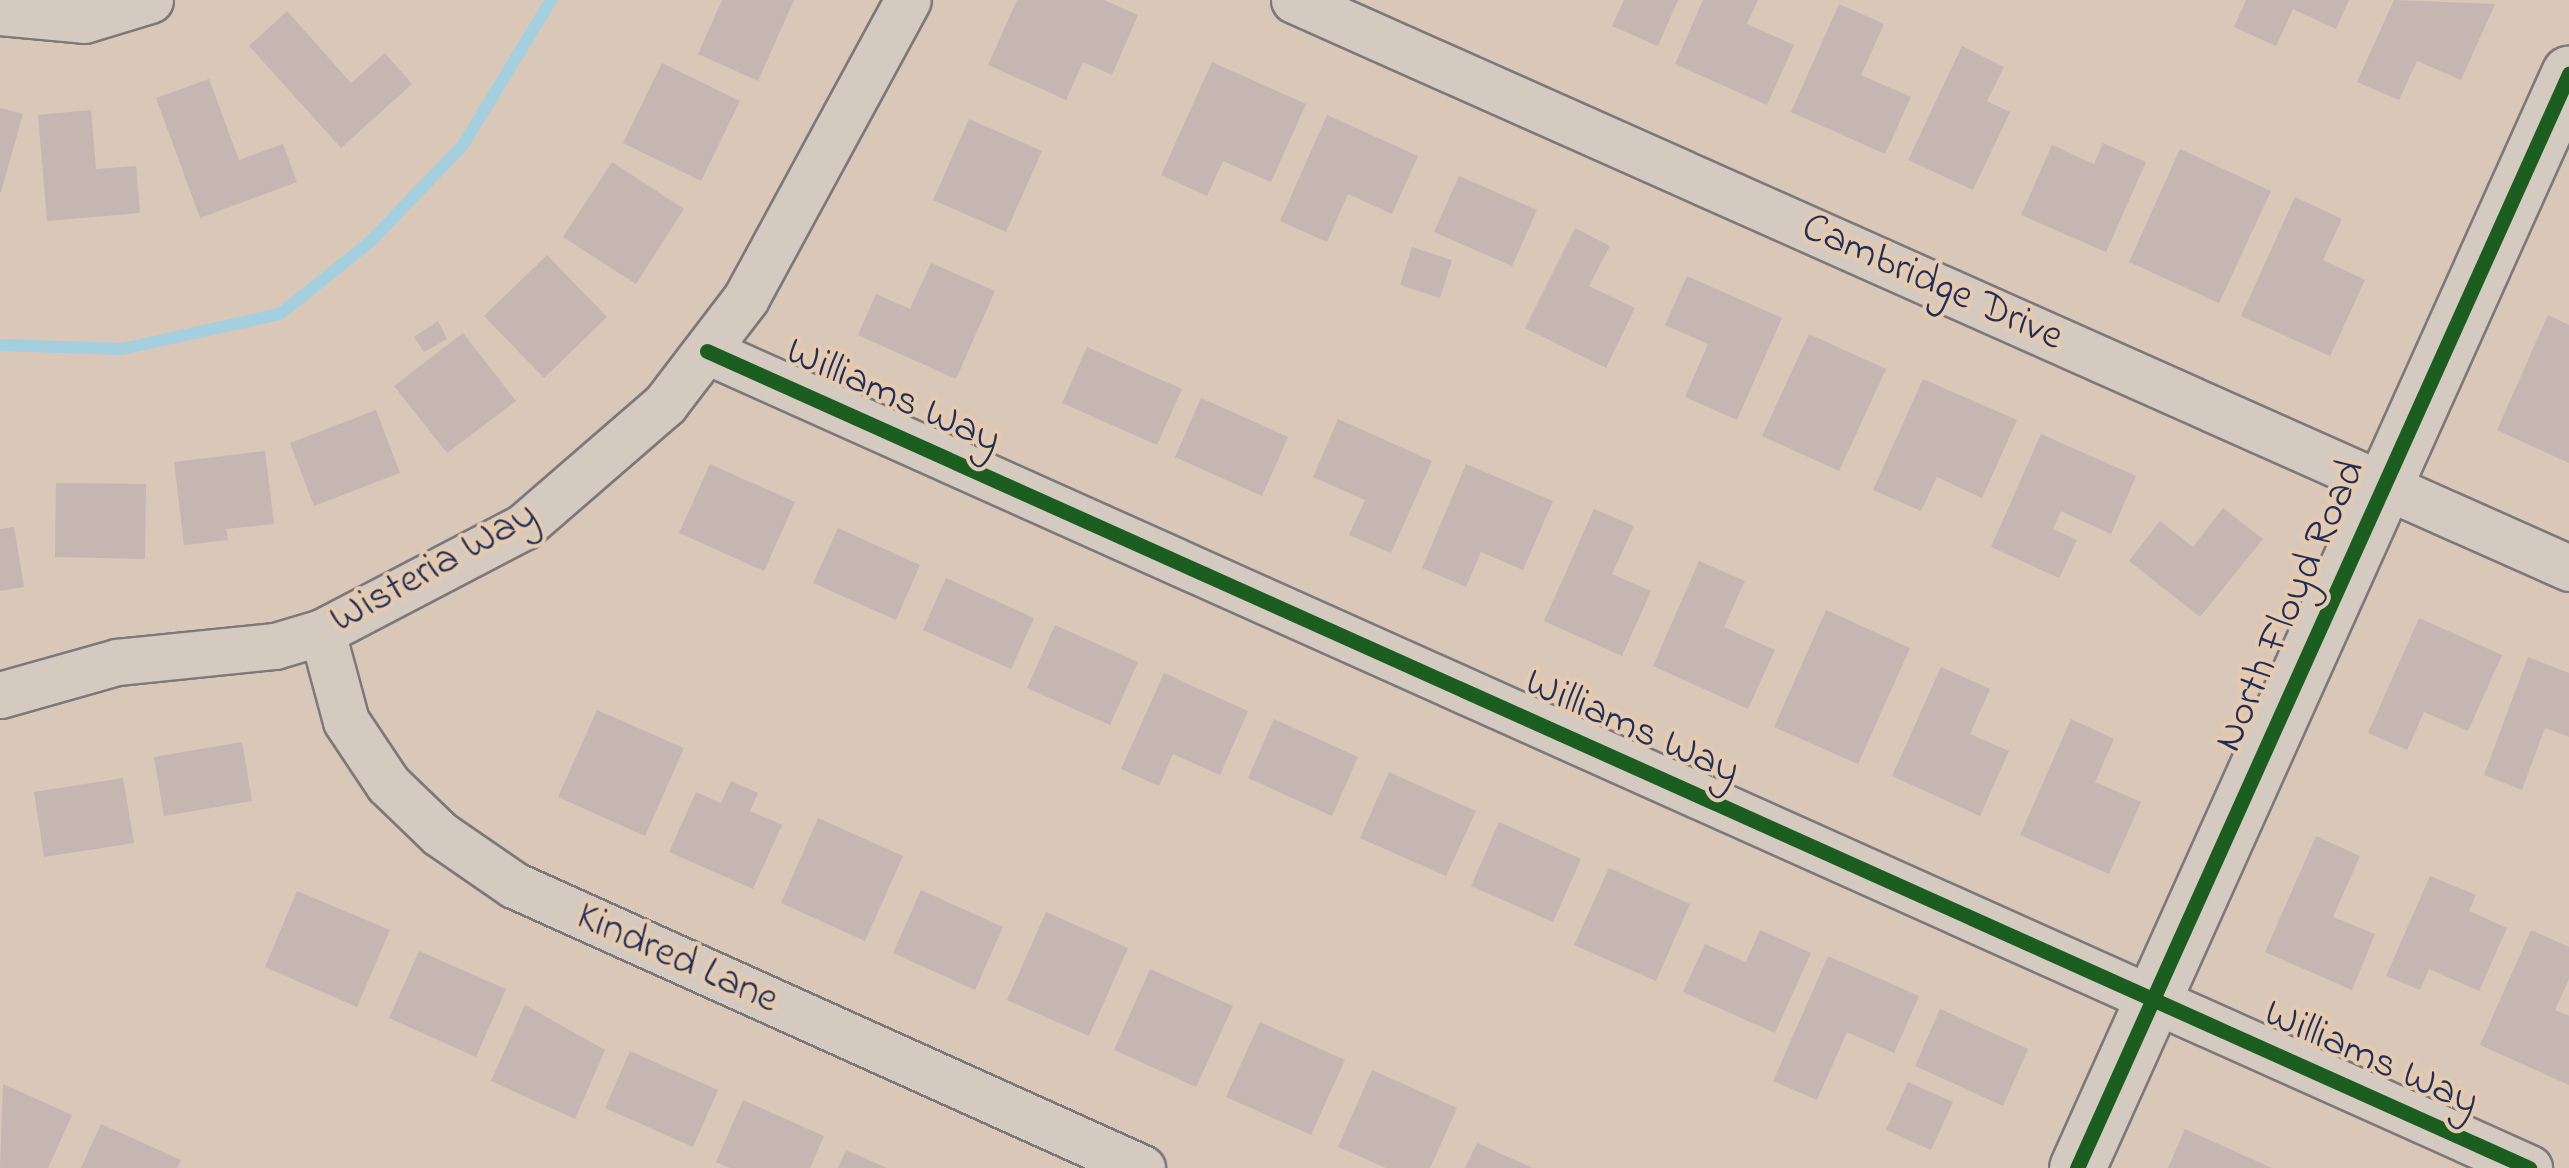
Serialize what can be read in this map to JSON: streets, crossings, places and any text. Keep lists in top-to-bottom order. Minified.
{"streets":{"street":["Cambridge Drive","Williams Way","Wisteria Way","North Floyd Road","Kindred Lane"]},"crossings":[["Cambridge Drive","North Floyd Road"],["Williams Way","Wisteria Way"],["Williams Way","North Floyd Road"],["Wisteria Way","Kindred Lane"]]}
